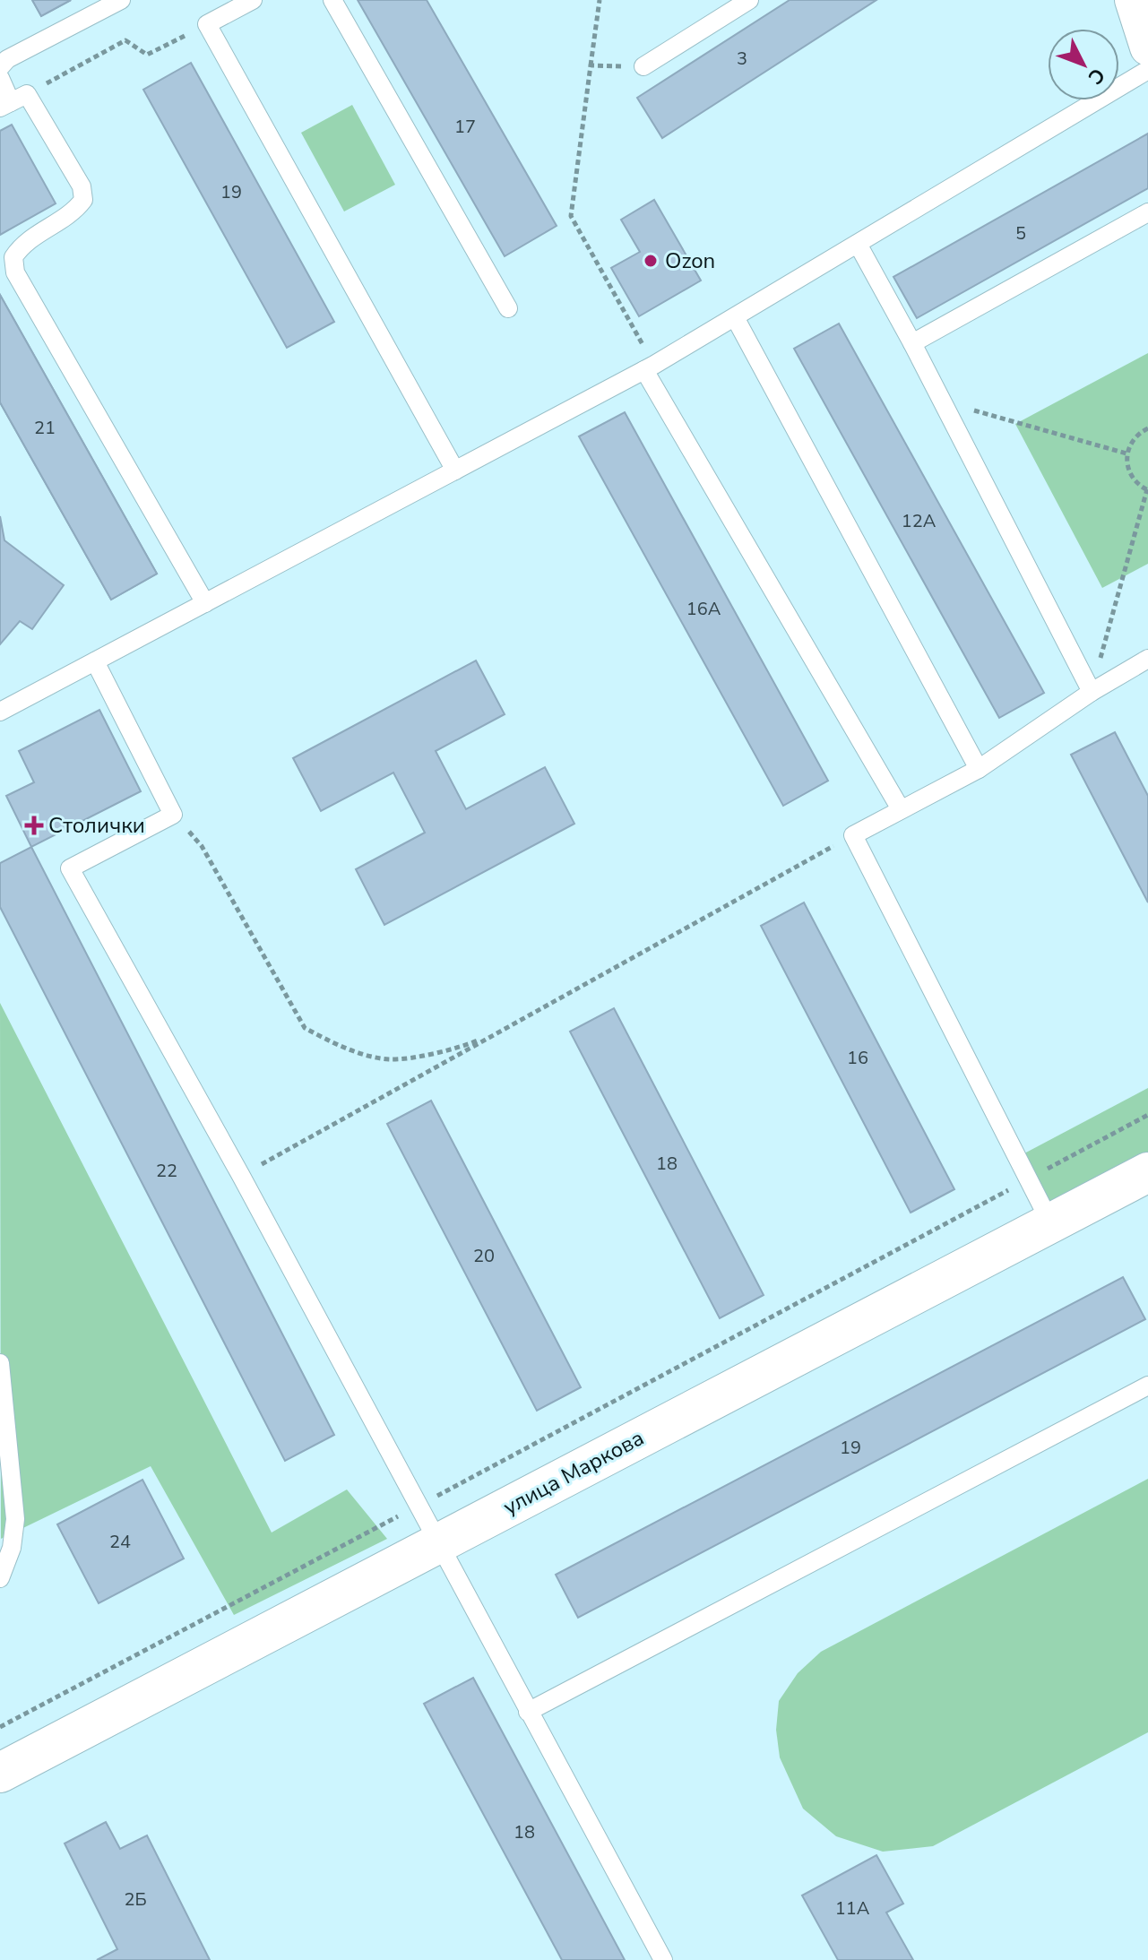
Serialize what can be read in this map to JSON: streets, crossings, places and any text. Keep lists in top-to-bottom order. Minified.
{"streets":{"street":["улица Маркова"]},"places":{"other":["Ozon"],"health":["Столички"]},"house_numbers":["3","17","19","5","21","12А","16А","16","18","22","20","19","24","18","2Б","11А"],"north":"bottom right"}
